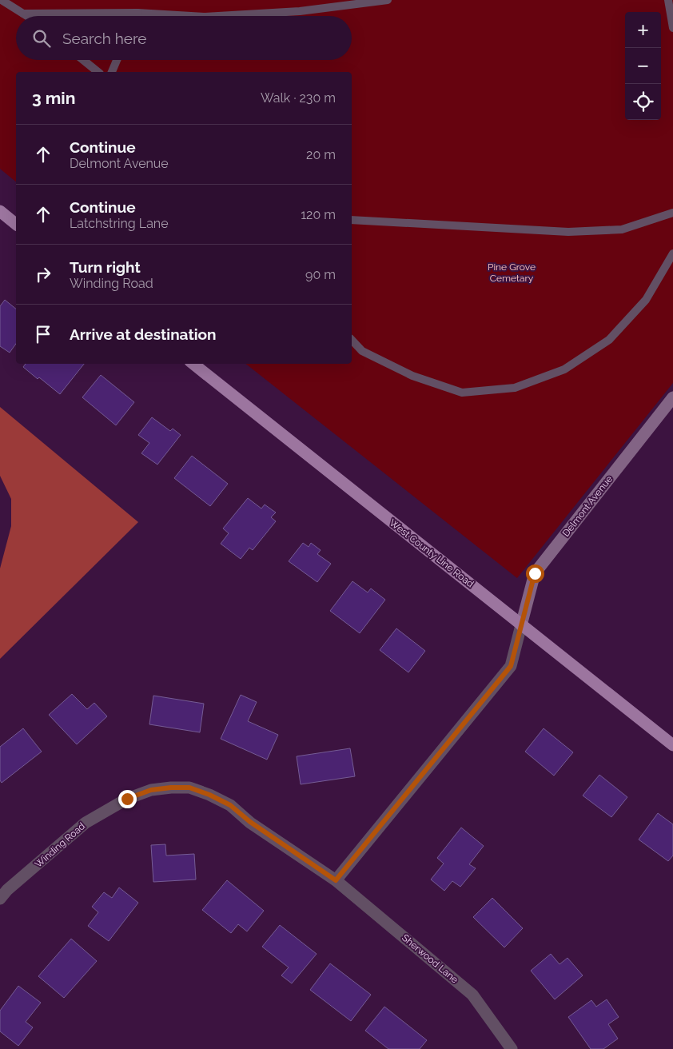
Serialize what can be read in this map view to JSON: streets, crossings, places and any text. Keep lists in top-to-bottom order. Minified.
{"streets":{"main road":["West County Line Road"],"street":["Delmont Avenue","Winding Road","Sherwood Lane"]},"crossings":[["Delmont Avenue","West County Line Road"],["Winding Road","Sherwood Lane"]],"parks":["Pine Grove Cemetary"],"page":{"map_buttons":["+","−"],"search":"Search here","heading":["3 min","Walk · 230 m"],"list":[["Continue","Delmont Avenue","20 m"],["Continue","Latchstring Lane","120 m"],["Turn right","Winding Road","90 m"],"Arrive at destination"]}}
